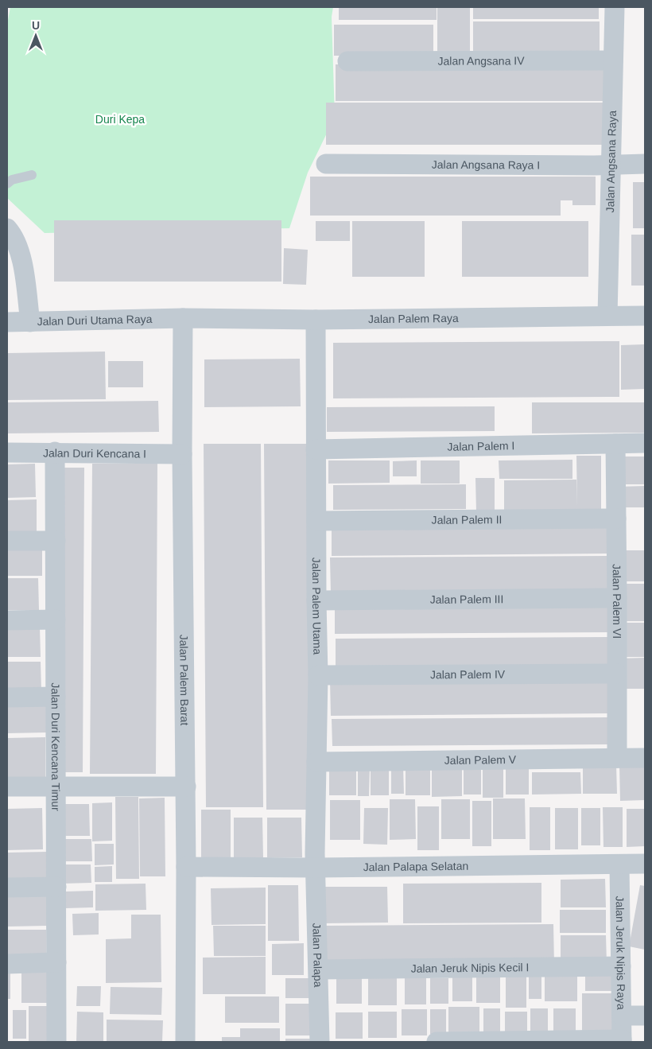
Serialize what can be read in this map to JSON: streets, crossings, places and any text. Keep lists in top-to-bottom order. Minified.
{"streets":{"street":["Jalan Angsana IV","Jalan Angsana Raya","Jalan Angsana Raya I","Jalan Palem Raya","Jalan Duri Utama Raya","Jalan Palem I","Jalan Duri Kencana I","Jalan Palem II","Jalan Palem III","Jalan Palem VI","Jalan Palem Utama","Jalan Palem IV","Jalan Palem Barat","Jalan Duri Kencana Timur","Jalan Palem V","Jalan Palapa Selatan","Jalan Jeruk Nipis Raya","Jalan Palapa","Jalan Jeruk Nipis Kecil I"]},"crossings":[["Jalan Angsana IV","Jalan Angsana Raya"],["Jalan Angsana Raya","Jalan Angsana Raya I"],["Jalan Angsana Raya","Jalan Palem Raya"],["Jalan Palem Raya","Jalan Duri Utama Raya"],["Jalan Palem Raya","Jalan Palem Utama"],["Jalan Palem Raya","Jalan Palem Barat"],["Jalan Duri Utama Raya","Jalan Palem Barat"],["Jalan Palem I","Jalan Palem VI"],["Jalan Palem I","Jalan Palem Utama"],["Jalan Duri Kencana I","Jalan Palem Barat"],["Jalan Duri Kencana I","Jalan Duri Kencana Timur"],["Jalan Palem II","Jalan Palem VI"],["Jalan Palem II","Jalan Palem Utama"],["Jalan Palem III","Jalan Palem VI"],["Jalan Palem III","Jalan Palem Utama"],["Jalan Palem VI","Jalan Palem IV"],["Jalan Palem VI","Jalan Palem V"],["Jalan Palem Utama","Jalan Palem IV"],["Jalan Palem Utama","Jalan Palem V"],["Jalan Palem Utama","Jalan Palapa Selatan"],["Jalan Palem Utama","Jalan Palapa"],["Jalan Palem Barat","Jalan Palapa Selatan"],["Jalan Palapa Selatan","Jalan Jeruk Nipis Raya"],["Jalan Palapa Selatan","Jalan Palapa"],["Jalan Jeruk Nipis Raya","Jalan Jeruk Nipis Kecil I"],["Jalan Palapa","Jalan Jeruk Nipis Kecil I"]],"parks":["Duri Kepa"],"north":"top"}
